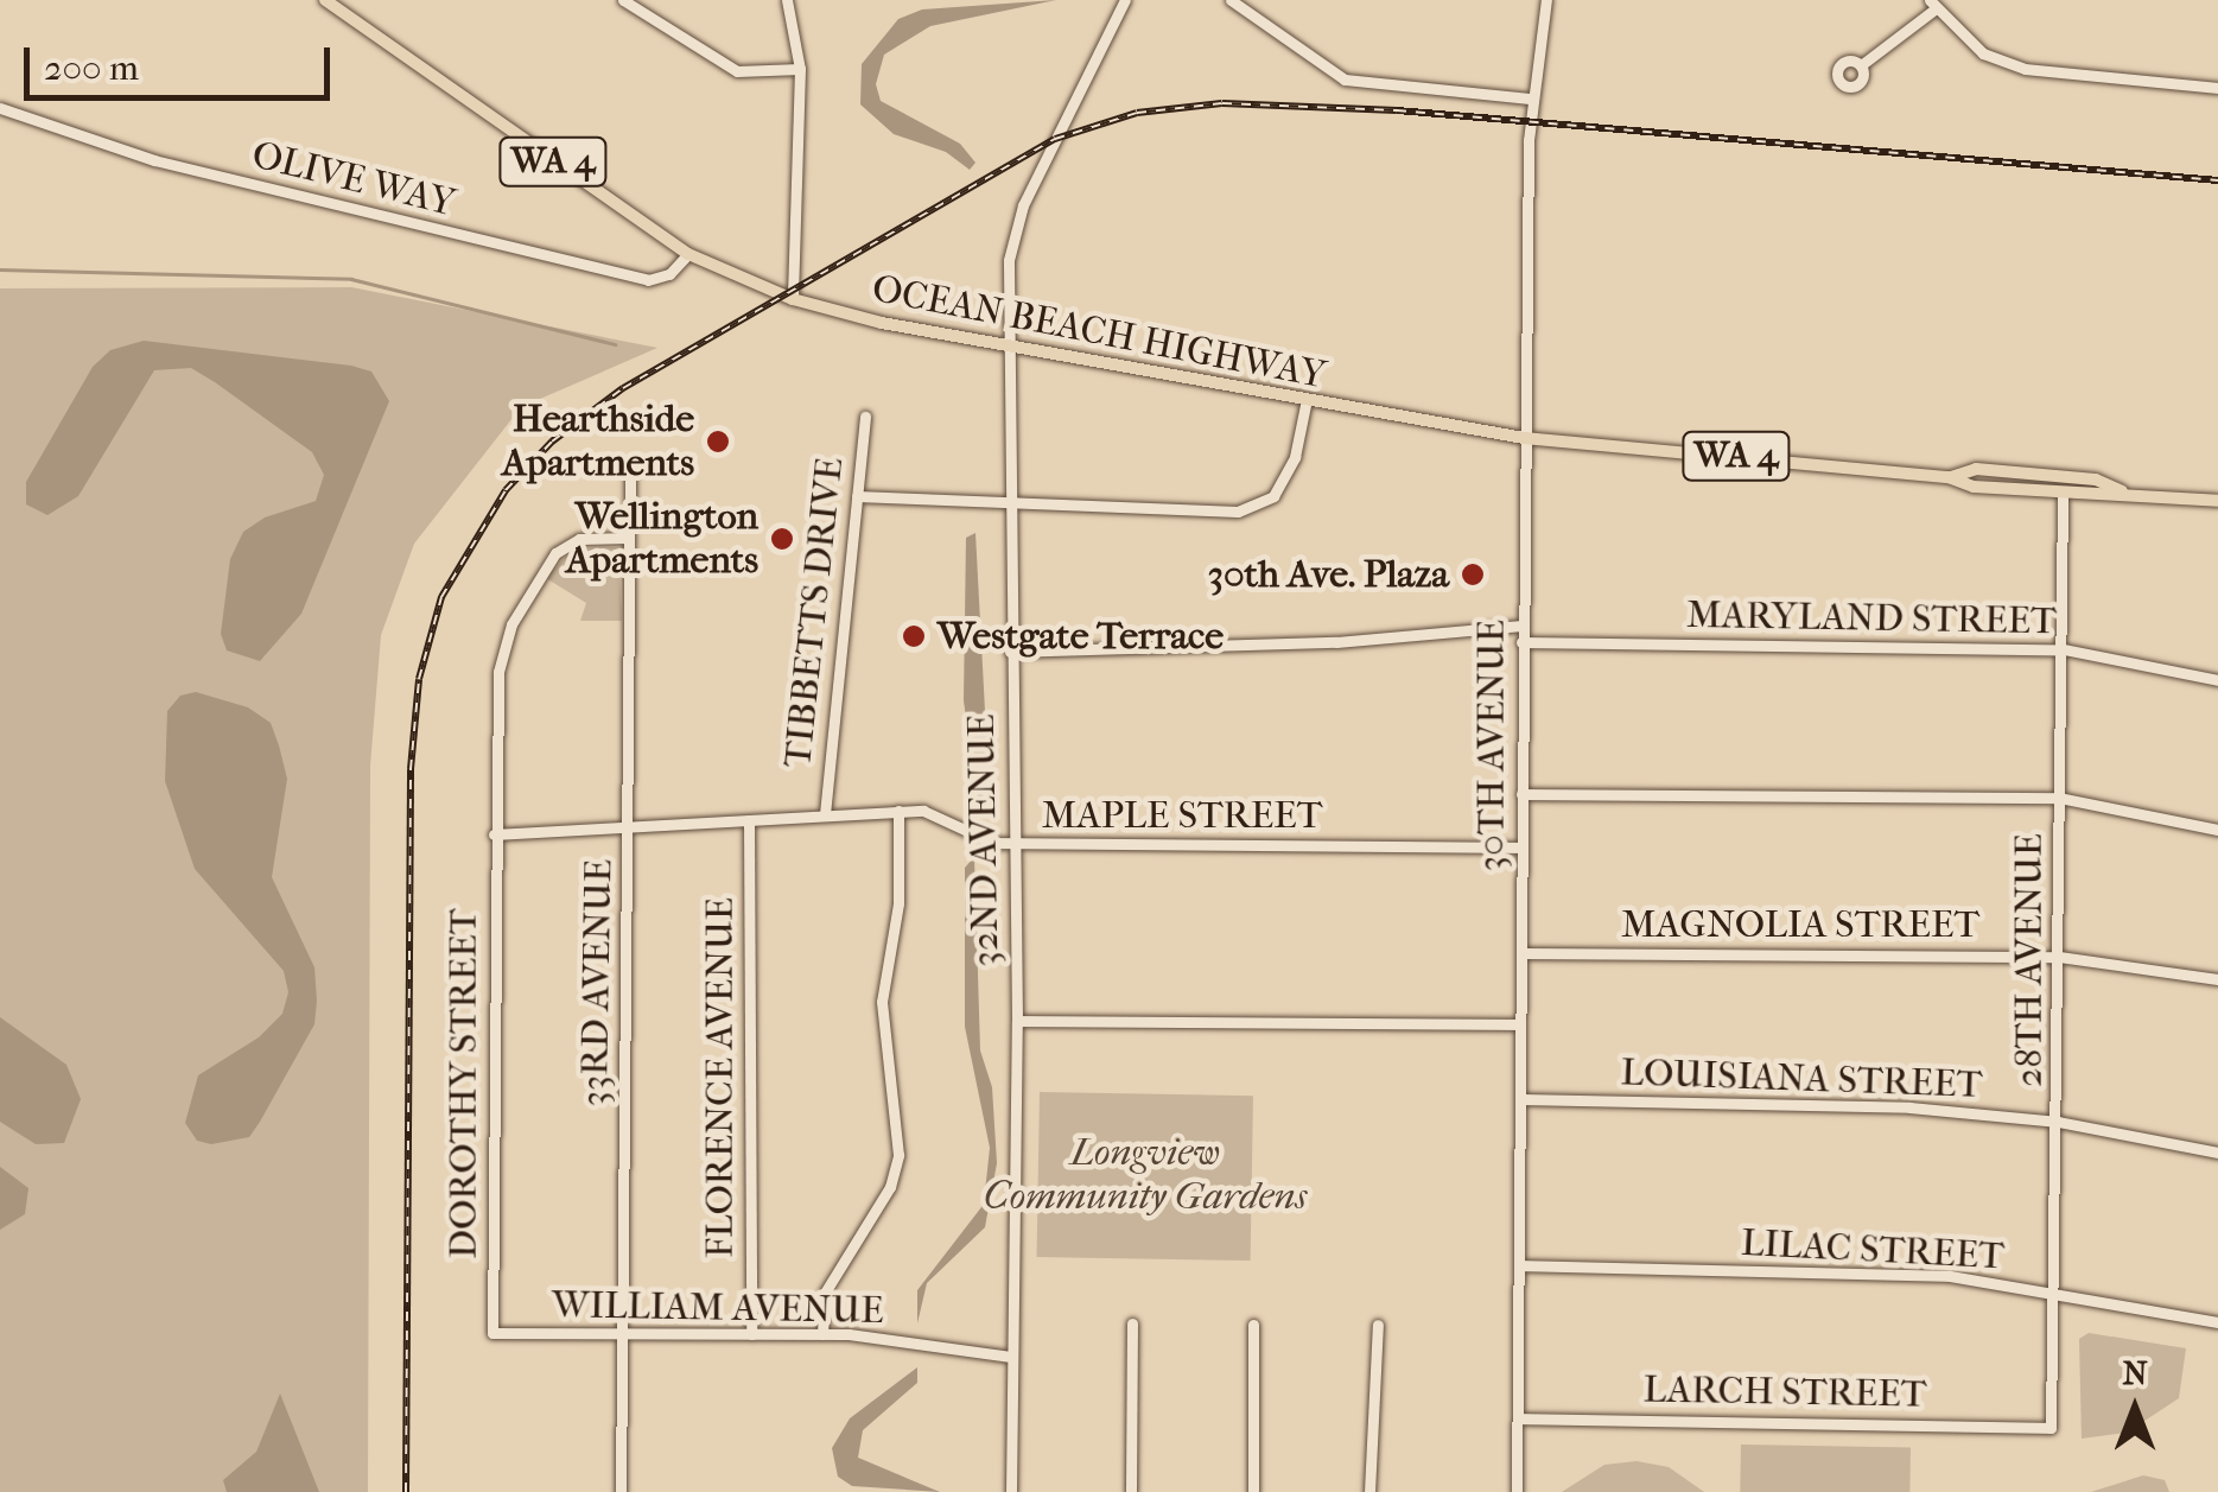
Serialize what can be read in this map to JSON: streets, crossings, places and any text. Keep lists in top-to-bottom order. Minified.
{"streets":{"main road":["WA 4","OCEAN BEACH HIGHWAY"],"street":["OLIVE WAY","TIBBETTS DRIVE","MARYLAND STREET","30TH AVENUE","MAPLE STREET","32ND AVENUE","MAGNOLIA STREET","28TH AVENUE","33RD AVENUE","FLORENCE AVENUE","LOUISIANA STREET","DOROTHY STREET","LILAC STREET","WILLIAM AVENUE","LARCH STREET"]},"crossings":[["OLIVE WAY","OCEAN BEACH HIGHWAY"],["OCEAN BEACH HIGHWAY","30TH AVENUE"],["OCEAN BEACH HIGHWAY","32ND AVENUE"],["OCEAN BEACH HIGHWAY","28TH AVENUE"],["TIBBETTS DRIVE","MAPLE STREET"],["MARYLAND STREET","30TH AVENUE"],["MARYLAND STREET","28TH AVENUE"],["30TH AVENUE","MAPLE STREET"],["30TH AVENUE","MAGNOLIA STREET"],["30TH AVENUE","LOUISIANA STREET"],["30TH AVENUE","LILAC STREET"],["30TH AVENUE","LARCH STREET"],["MAPLE STREET","32ND AVENUE"],["MAPLE STREET","33RD AVENUE"],["MAPLE STREET","FLORENCE AVENUE"],["MAPLE STREET","DOROTHY STREET"],["32ND AVENUE","WILLIAM AVENUE"],["MAGNOLIA STREET","28TH AVENUE"],["28TH AVENUE","LOUISIANA STREET"],["28TH AVENUE","LILAC STREET"],["28TH AVENUE","LARCH STREET"],["33RD AVENUE","DOROTHY STREET"],["33RD AVENUE","WILLIAM AVENUE"],["FLORENCE AVENUE","WILLIAM AVENUE"],["DOROTHY STREET","WILLIAM AVENUE"]],"parks":["Longview Community Gardens"],"places":["Hearthside Apartments","Wellington Apartments","30th Ave. Plaza","Westgate Terrace"],"scale_bar":"200 m","north":"top"}
